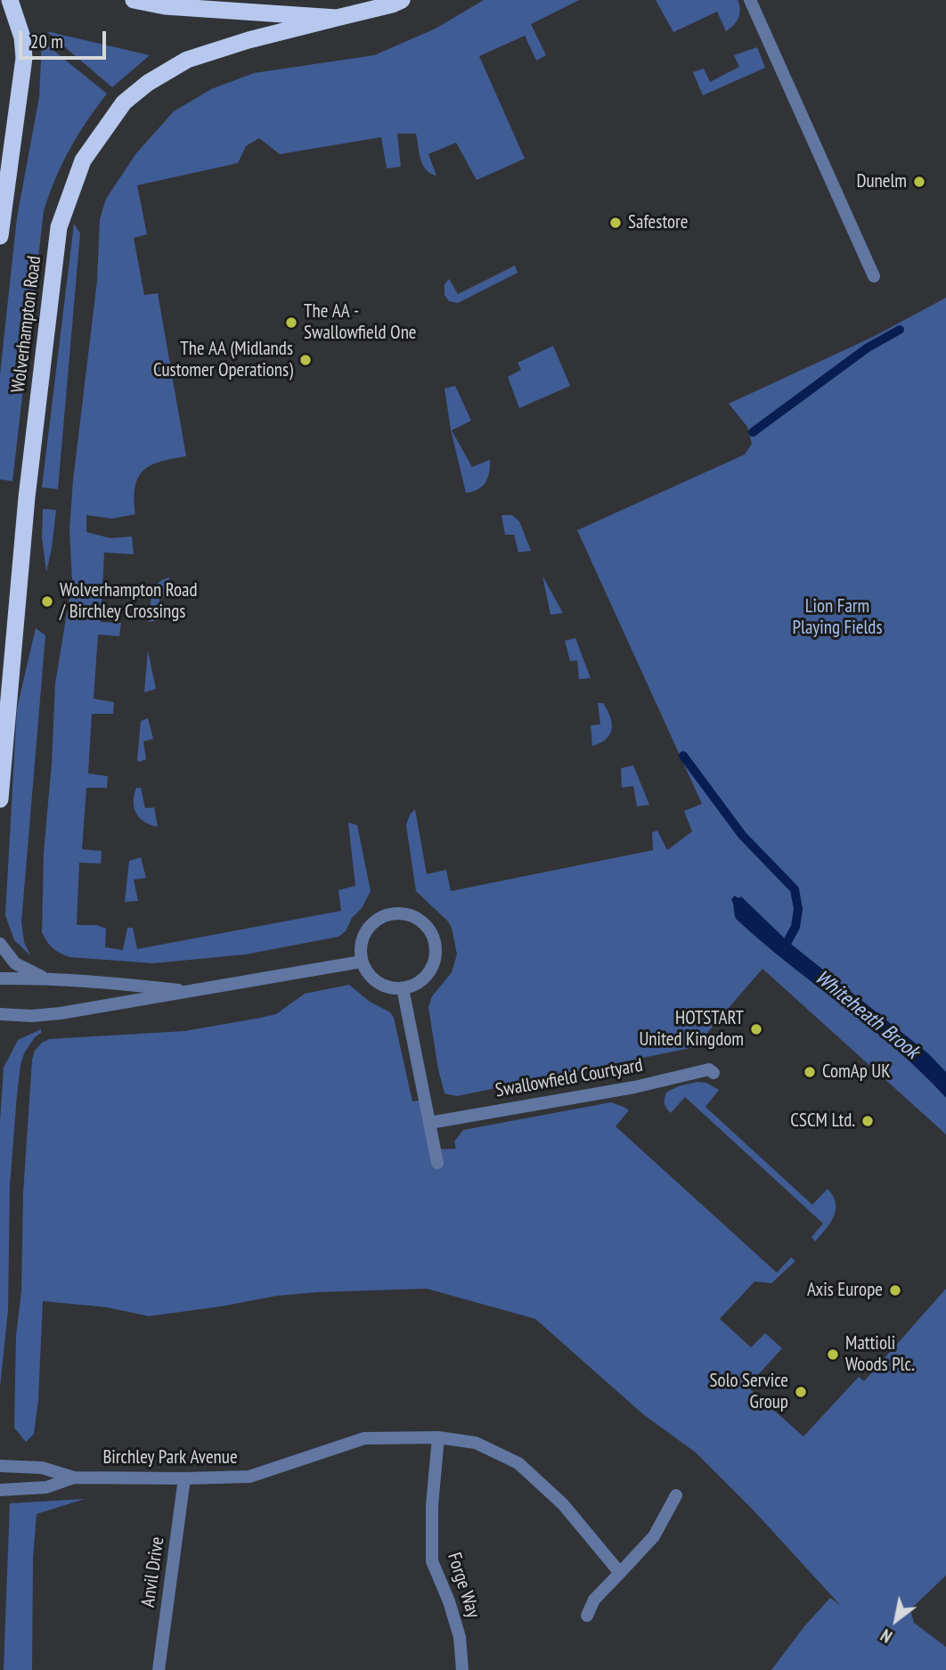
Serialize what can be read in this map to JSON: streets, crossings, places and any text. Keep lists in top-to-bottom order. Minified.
{"streets":{"highway":["Wolverhampton Road"],"street":["Swallowfield Courtyard","Birchley Park Avenue","Anvil Drive","Forge Way"]},"crossings":[["Birchley Park Avenue","Anvil Drive"],["Birchley Park Avenue","Forge Way"]],"water":["Whiteheath Brook"],"parks":["Lion Farm Playing Fields"],"places":["Dunelm","Safestore","The AA - Swallowfield One","The AA (Midlands Customer Operations)","Wolverhampton Road / Birchley Crossings","HOTSTART United Kingdom","ComAp UK","CSCM Ltd.","Axis Europe","Mattioli Woods Plc.","Solo Service Group"],"scale_bar":"20 m","north":"bottom left"}
